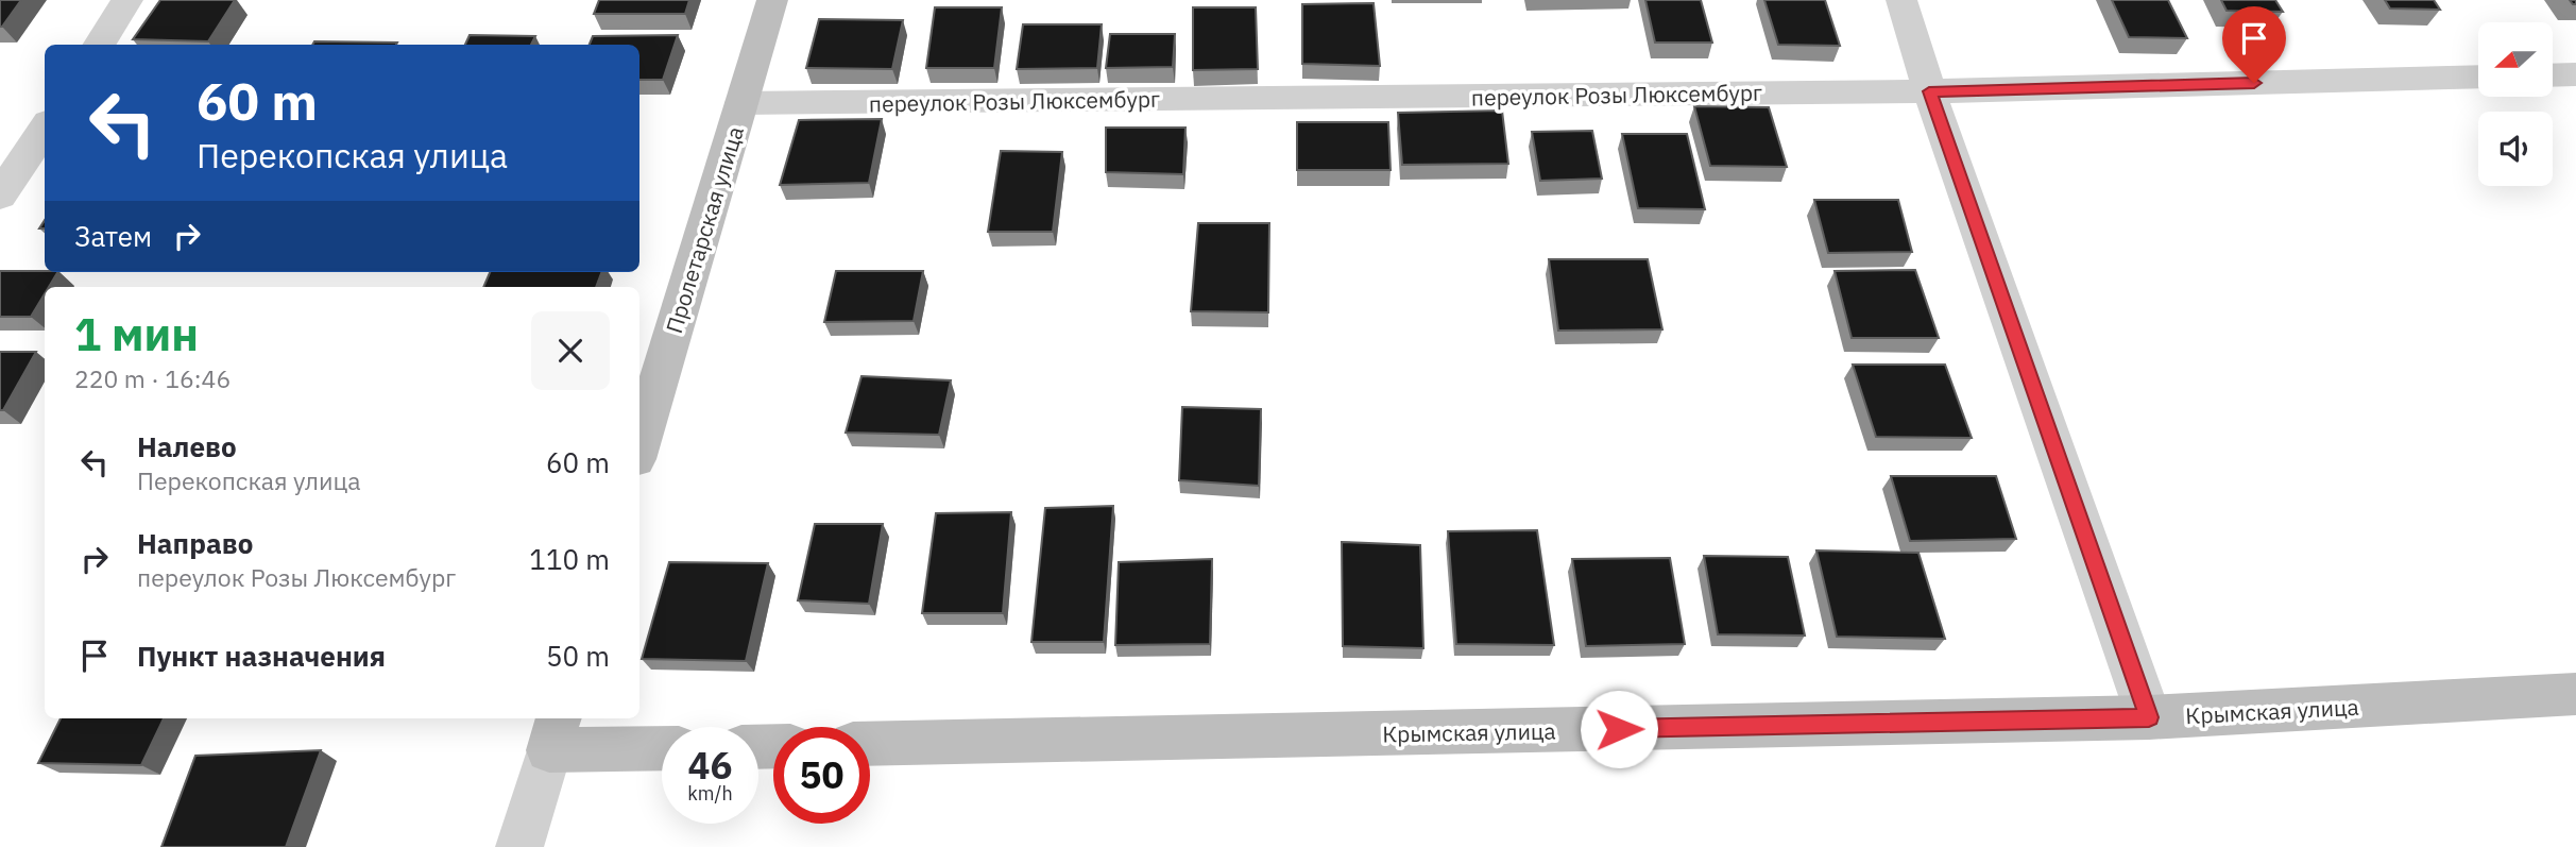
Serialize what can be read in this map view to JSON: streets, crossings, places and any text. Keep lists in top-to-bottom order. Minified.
{"streets":{"main road":["Пролетарская улица","Крымская улица"],"street":["переулок Розы Люксембург"]},"crossings":[["переулок Розы Люксембург","Пролетарская улица"]],"north":"left","page":{"turn":["60 m","Перекопская улица"],"then":"Затем","heading":["1 мин","220 m · 16:46"],"list":[{"name":"Налево","note":"Перекопская улица","value":"60 m"},{"name":"Направо","note":"переулок Розы Люксембург","value":"110 m"},{"name":"Пункт назначения","value":"50 m"}],"speed":"46 km/h","limit":"50"}}
